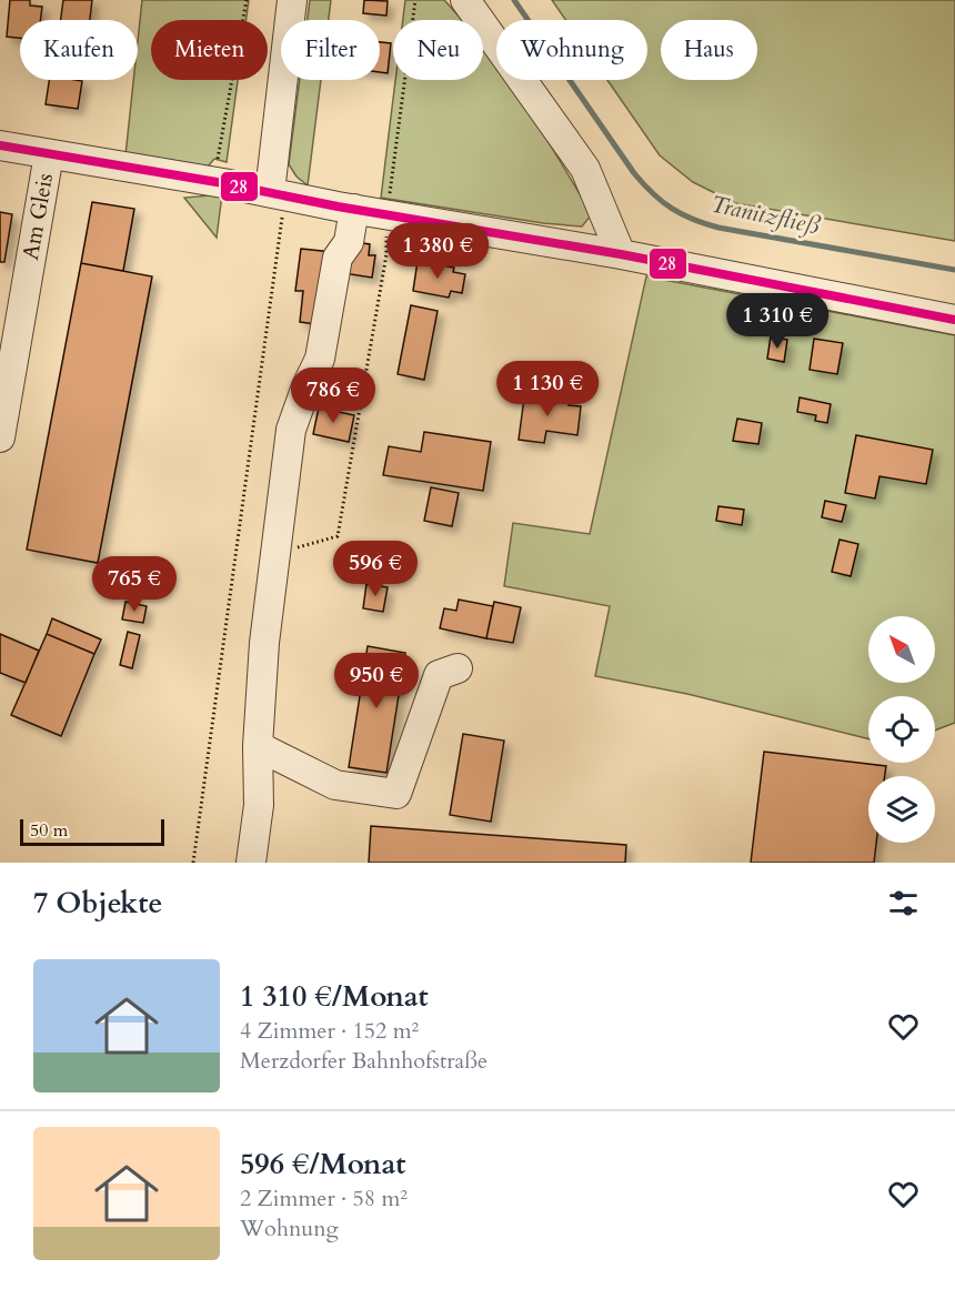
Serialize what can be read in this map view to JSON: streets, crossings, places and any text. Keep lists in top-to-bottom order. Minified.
{"streets":{"street":["Am Gleis"]},"water":["Tranitzfließ"],"lines":["transit line 28"],"scale_bar":"50 m","north":"top left","page":{"chip":["Kaufen","Mieten","Filter","Neu","Wohnung","Haus"],"price":["1 380 €","1 310 €","1 130 €","786 €","596 €","765 €","950 €"],"scale":"50 m","heading":"7 Objekte","list":[{"name":"1 310 €/Monat","note":"4 Zimmer · 152 m² · Merzdorfer Bahnhofstraße"},{"name":"596 €/Monat","note":"2 Zimmer · 58 m² · Wohnung"}]}}
